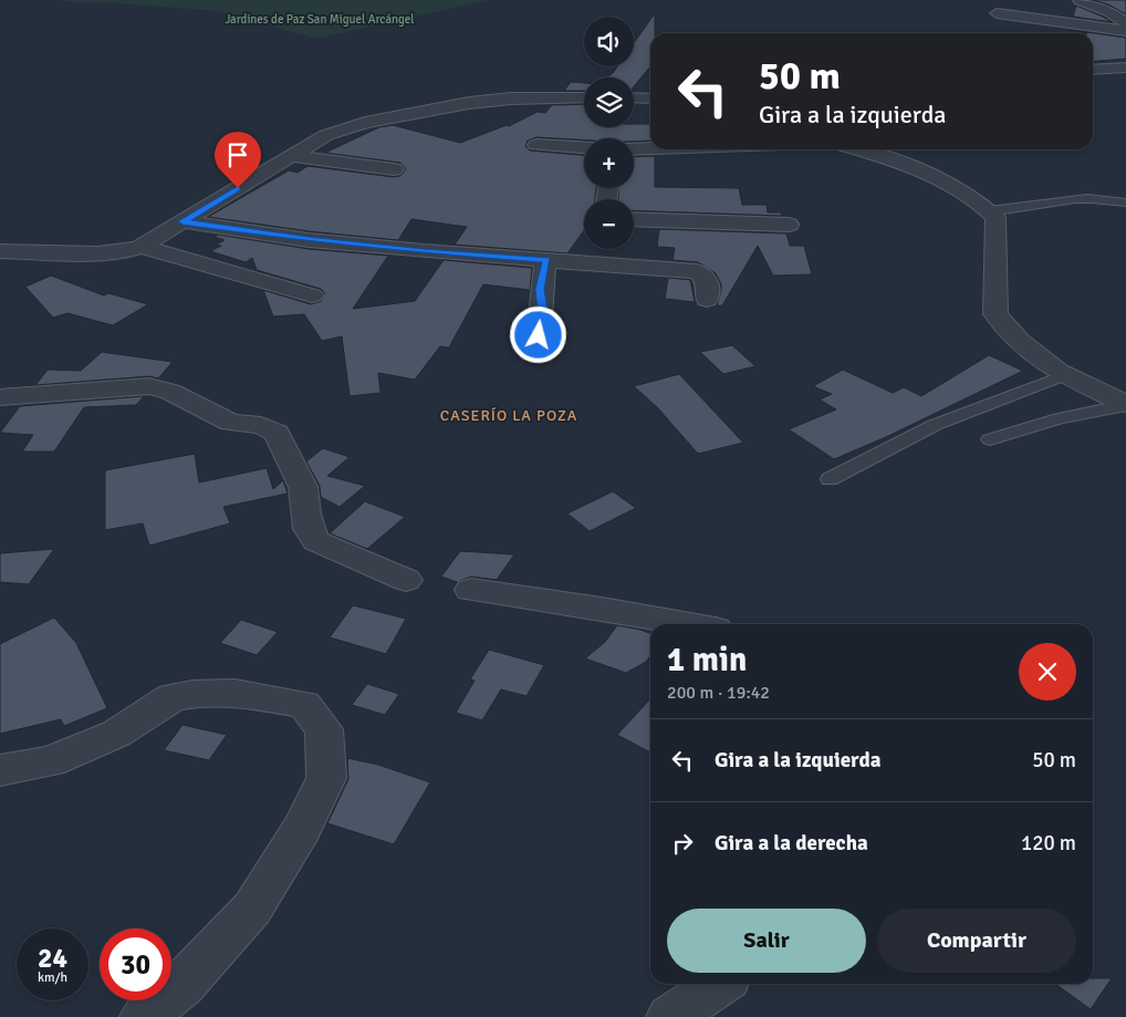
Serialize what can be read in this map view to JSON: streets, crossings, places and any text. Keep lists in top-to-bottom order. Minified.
{"districts":["CASERÍO LA POZA"],"parks":["Jardines de Paz San Miguel Arcángel"],"page":{"map_buttons":["+","−"],"turn":["50 m","Gira a la izquierda"],"heading":["1 min","200 m · 19:42"],"list":[{"name":"Gira a la izquierda","value":"50 m"},{"name":"Gira a la derecha","value":"120 m"}],"buttons":["Salir","Compartir"],"speed":"24 km/h","limit":"30"}}
